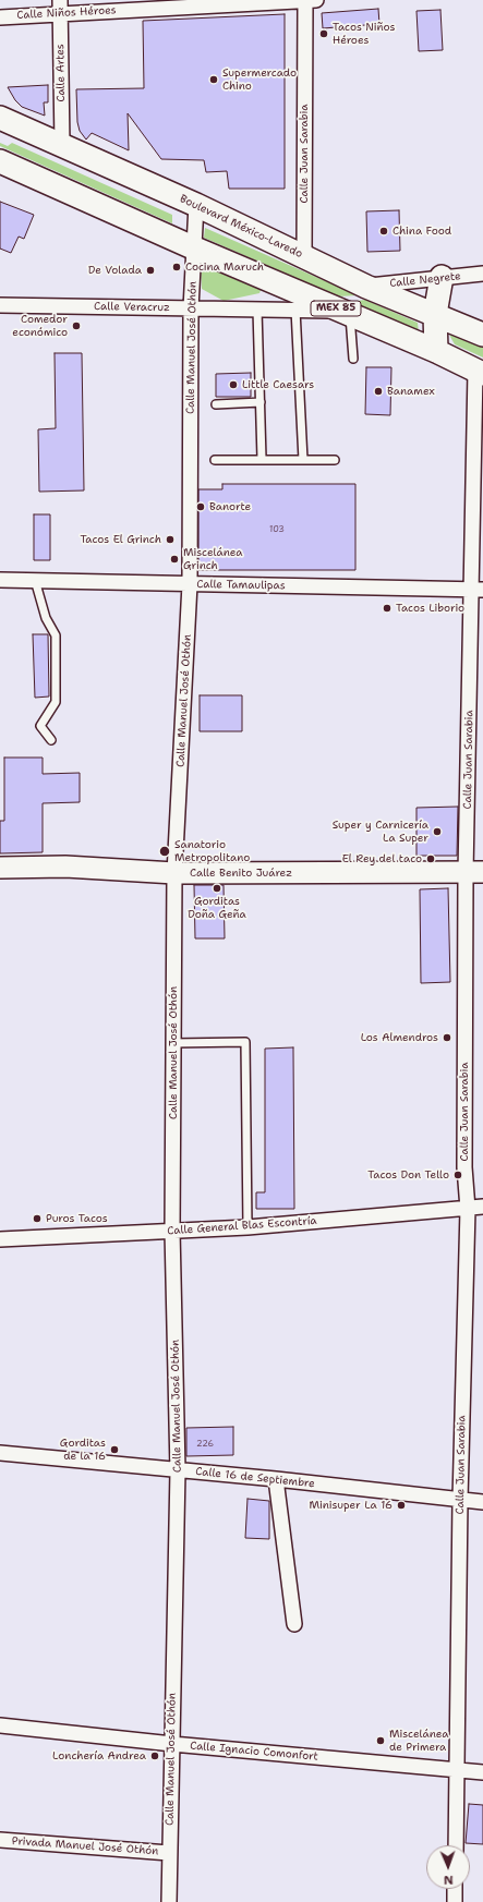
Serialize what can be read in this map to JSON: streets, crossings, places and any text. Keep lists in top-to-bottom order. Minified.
{"streets":{"main road":["Boulevard México-Laredo","MEX 85"],"street":["Calle Niños Héroes","Calle Artes","Calle Juan Sarabia","Calle Negrete","Calle Veracruz","Calle Manuel José Othón","Calle Tamaulipas","Calle Benito Juárez","Calle General Blas Escontría","Calle 16 de Septiembre","Calle Ignacio Comonfort","Privada Manuel José Othón"]},"crossings":[["Calle Niños Héroes","Calle Artes"],["Calle Niños Héroes","Calle Juan Sarabia"],["Calle Artes","Boulevard México-Laredo"],["Calle Juan Sarabia","Boulevard México-Laredo"],["Calle Juan Sarabia","MEX 85"],["Calle Juan Sarabia","Calle Tamaulipas"],["Calle Juan Sarabia","Calle Benito Juárez"],["Calle Juan Sarabia","Calle General Blas Escontría"],["Calle Juan Sarabia","Calle 16 de Septiembre"],["Calle Juan Sarabia","Calle Ignacio Comonfort"],["Boulevard México-Laredo","Calle Negrete"],["Boulevard México-Laredo","Calle Manuel José Othón"],["Calle Veracruz","MEX 85"],["Calle Veracruz","Calle Manuel José Othón"],["MEX 85","Calle Manuel José Othón"],["Calle Manuel José Othón","Calle Tamaulipas"],["Calle Manuel José Othón","Calle Benito Juárez"],["Calle Manuel José Othón","Calle General Blas Escontría"],["Calle Manuel José Othón","Calle 16 de Septiembre"],["Calle Manuel José Othón","Calle Ignacio Comonfort"],["Calle Manuel José Othón","Privada Manuel José Othón"]],"places":["Tacos Niños Héroes","Supermercado Chino","China Food","Cocina Maruch","De Volada","Comedor económico","Little Caesars","Banamex","Banorte","Tacos El Grinch","Miscelánea Grinch","Tacos Liborio","Super y Carnicería La Super","Sanatorio Metropolitano","El Rey del taco","Gorditas Doña Geña","Los Almendros","Tacos Don Tello","Puros Tacos","Gorditas de la 16","Minisuper La 16","Miscelánea de Primera","Lonchería Andrea"],"house_numbers":["103","226"],"north":"bottom"}
